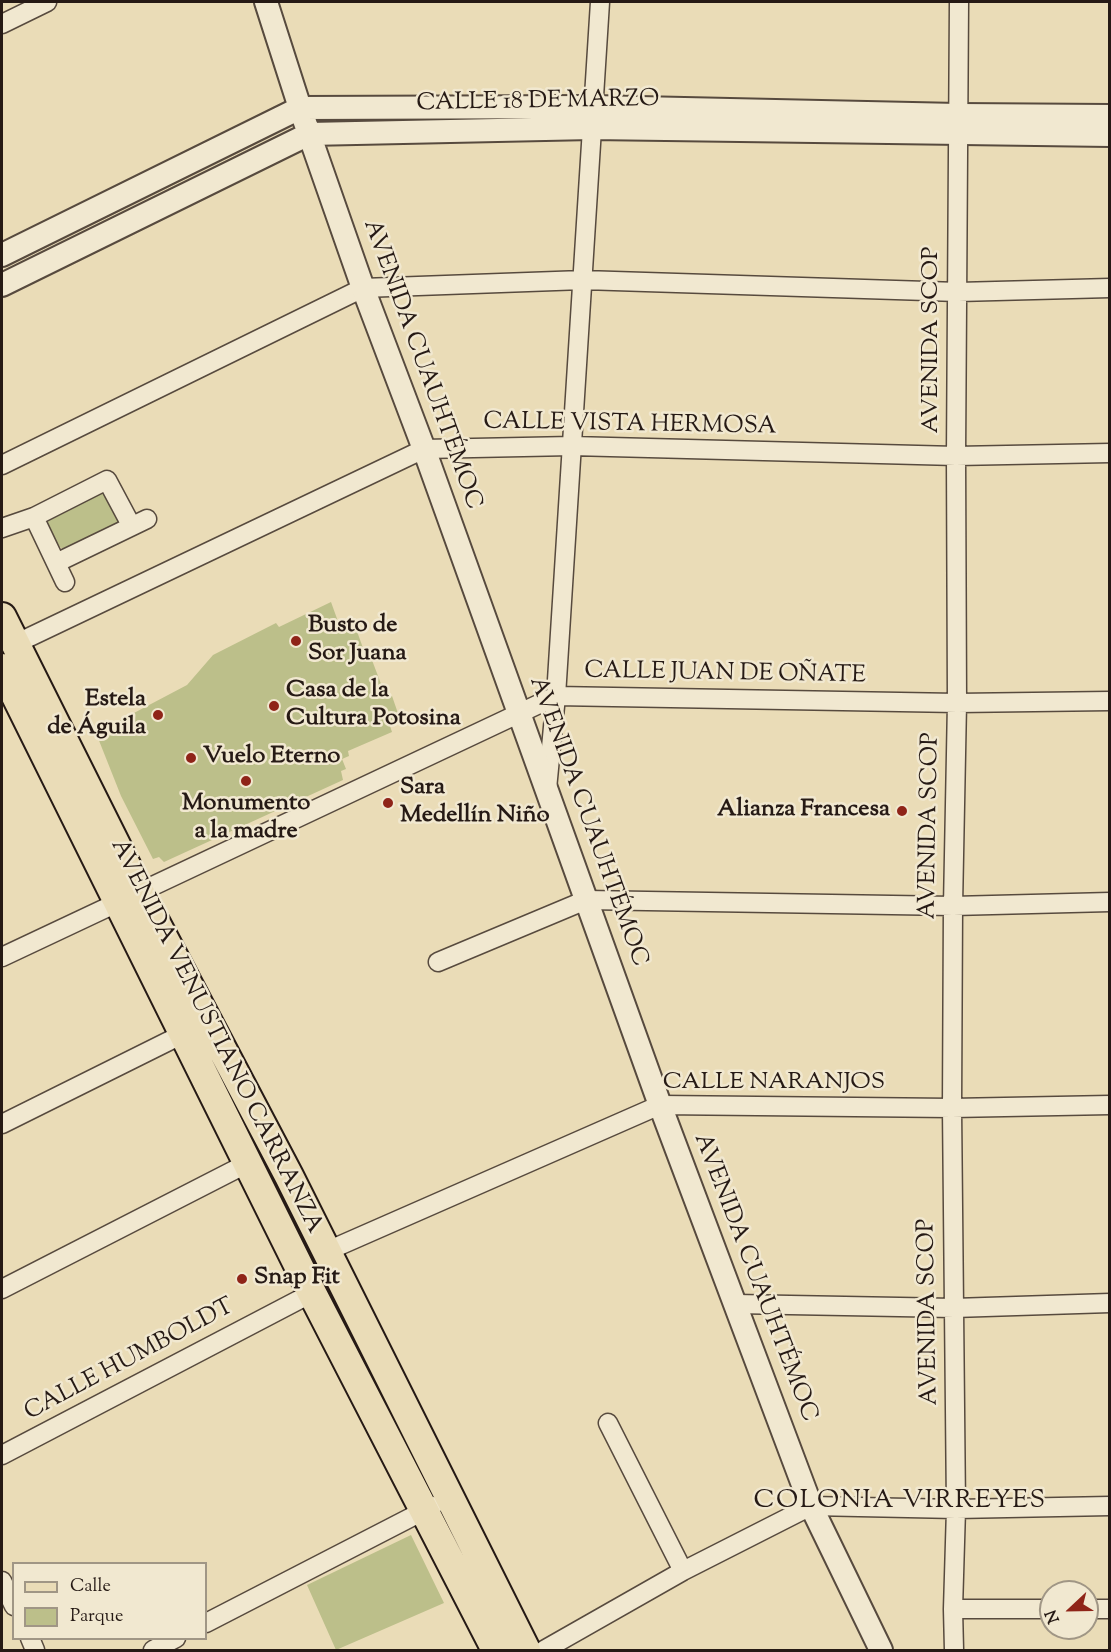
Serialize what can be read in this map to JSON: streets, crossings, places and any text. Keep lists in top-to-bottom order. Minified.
{"streets":{"main road":["AVENIDA VENUSTIANO CARRANZA"],"street":["CALLE 18 DE MARZO","AVENIDA SCOP","AVENIDA CUAUHTÉMOC","CALLE VISTA HERMOSA","CALLE JUAN DE OÑATE","CALLE NARANJOS","CALLE HUMBOLDT"]},"crossings":[["CALLE 18 DE MARZO","AVENIDA SCOP"],["CALLE 18 DE MARZO","AVENIDA CUAUHTÉMOC"],["AVENIDA SCOP","CALLE VISTA HERMOSA"],["AVENIDA SCOP","CALLE JUAN DE OÑATE"],["AVENIDA SCOP","CALLE NARANJOS"],["AVENIDA CUAUHTÉMOC","CALLE VISTA HERMOSA"],["AVENIDA CUAUHTÉMOC","CALLE JUAN DE OÑATE"],["AVENIDA CUAUHTÉMOC","CALLE NARANJOS"],["CALLE VISTA HERMOSA","AVENIDA VENUSTIANO CARRANZA"],["CALLE JUAN DE OÑATE","AVENIDA VENUSTIANO CARRANZA"],["AVENIDA VENUSTIANO CARRANZA","CALLE NARANJOS"],["AVENIDA VENUSTIANO CARRANZA","CALLE HUMBOLDT"]],"districts":["COLONIA VIRREYES"],"places":["Busto de Sor Juana","Casa de la Cultura Potosina","Estela de Águila","Vuelo Eterno","Monumento a la madre","Sara Medellín Niño","Alianza Francesa","Snap Fit"],"legend":["Calle","Parque"],"north":"left"}
